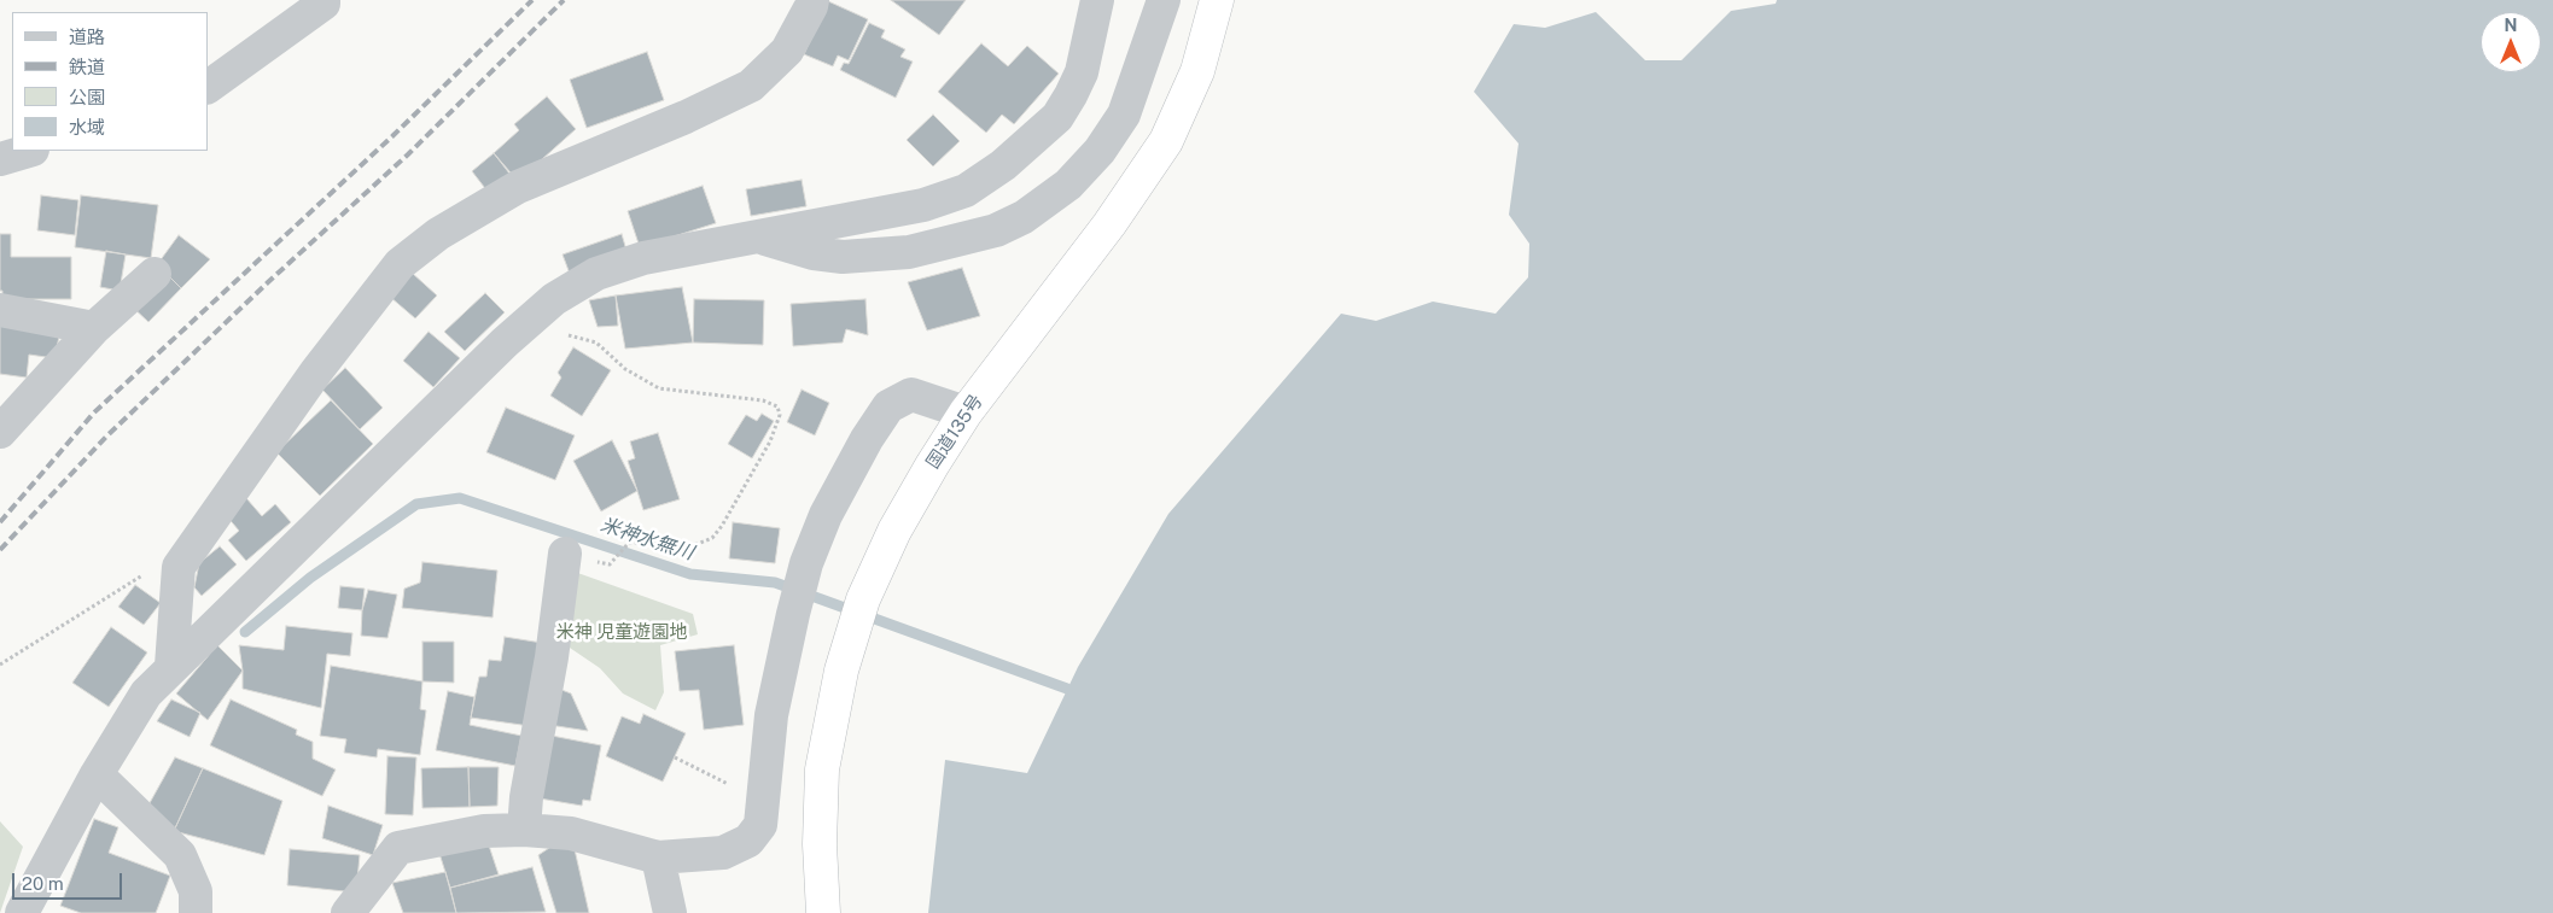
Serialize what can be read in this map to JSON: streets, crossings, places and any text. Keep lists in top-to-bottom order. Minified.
{"streets":{"highway":["国道135号"]},"water":["米神水無川"],"parks":["米神 児童遊園地"],"legend":["道路","鉄道","公園","水域"],"scale_bar":"20 m","north":"top"}
